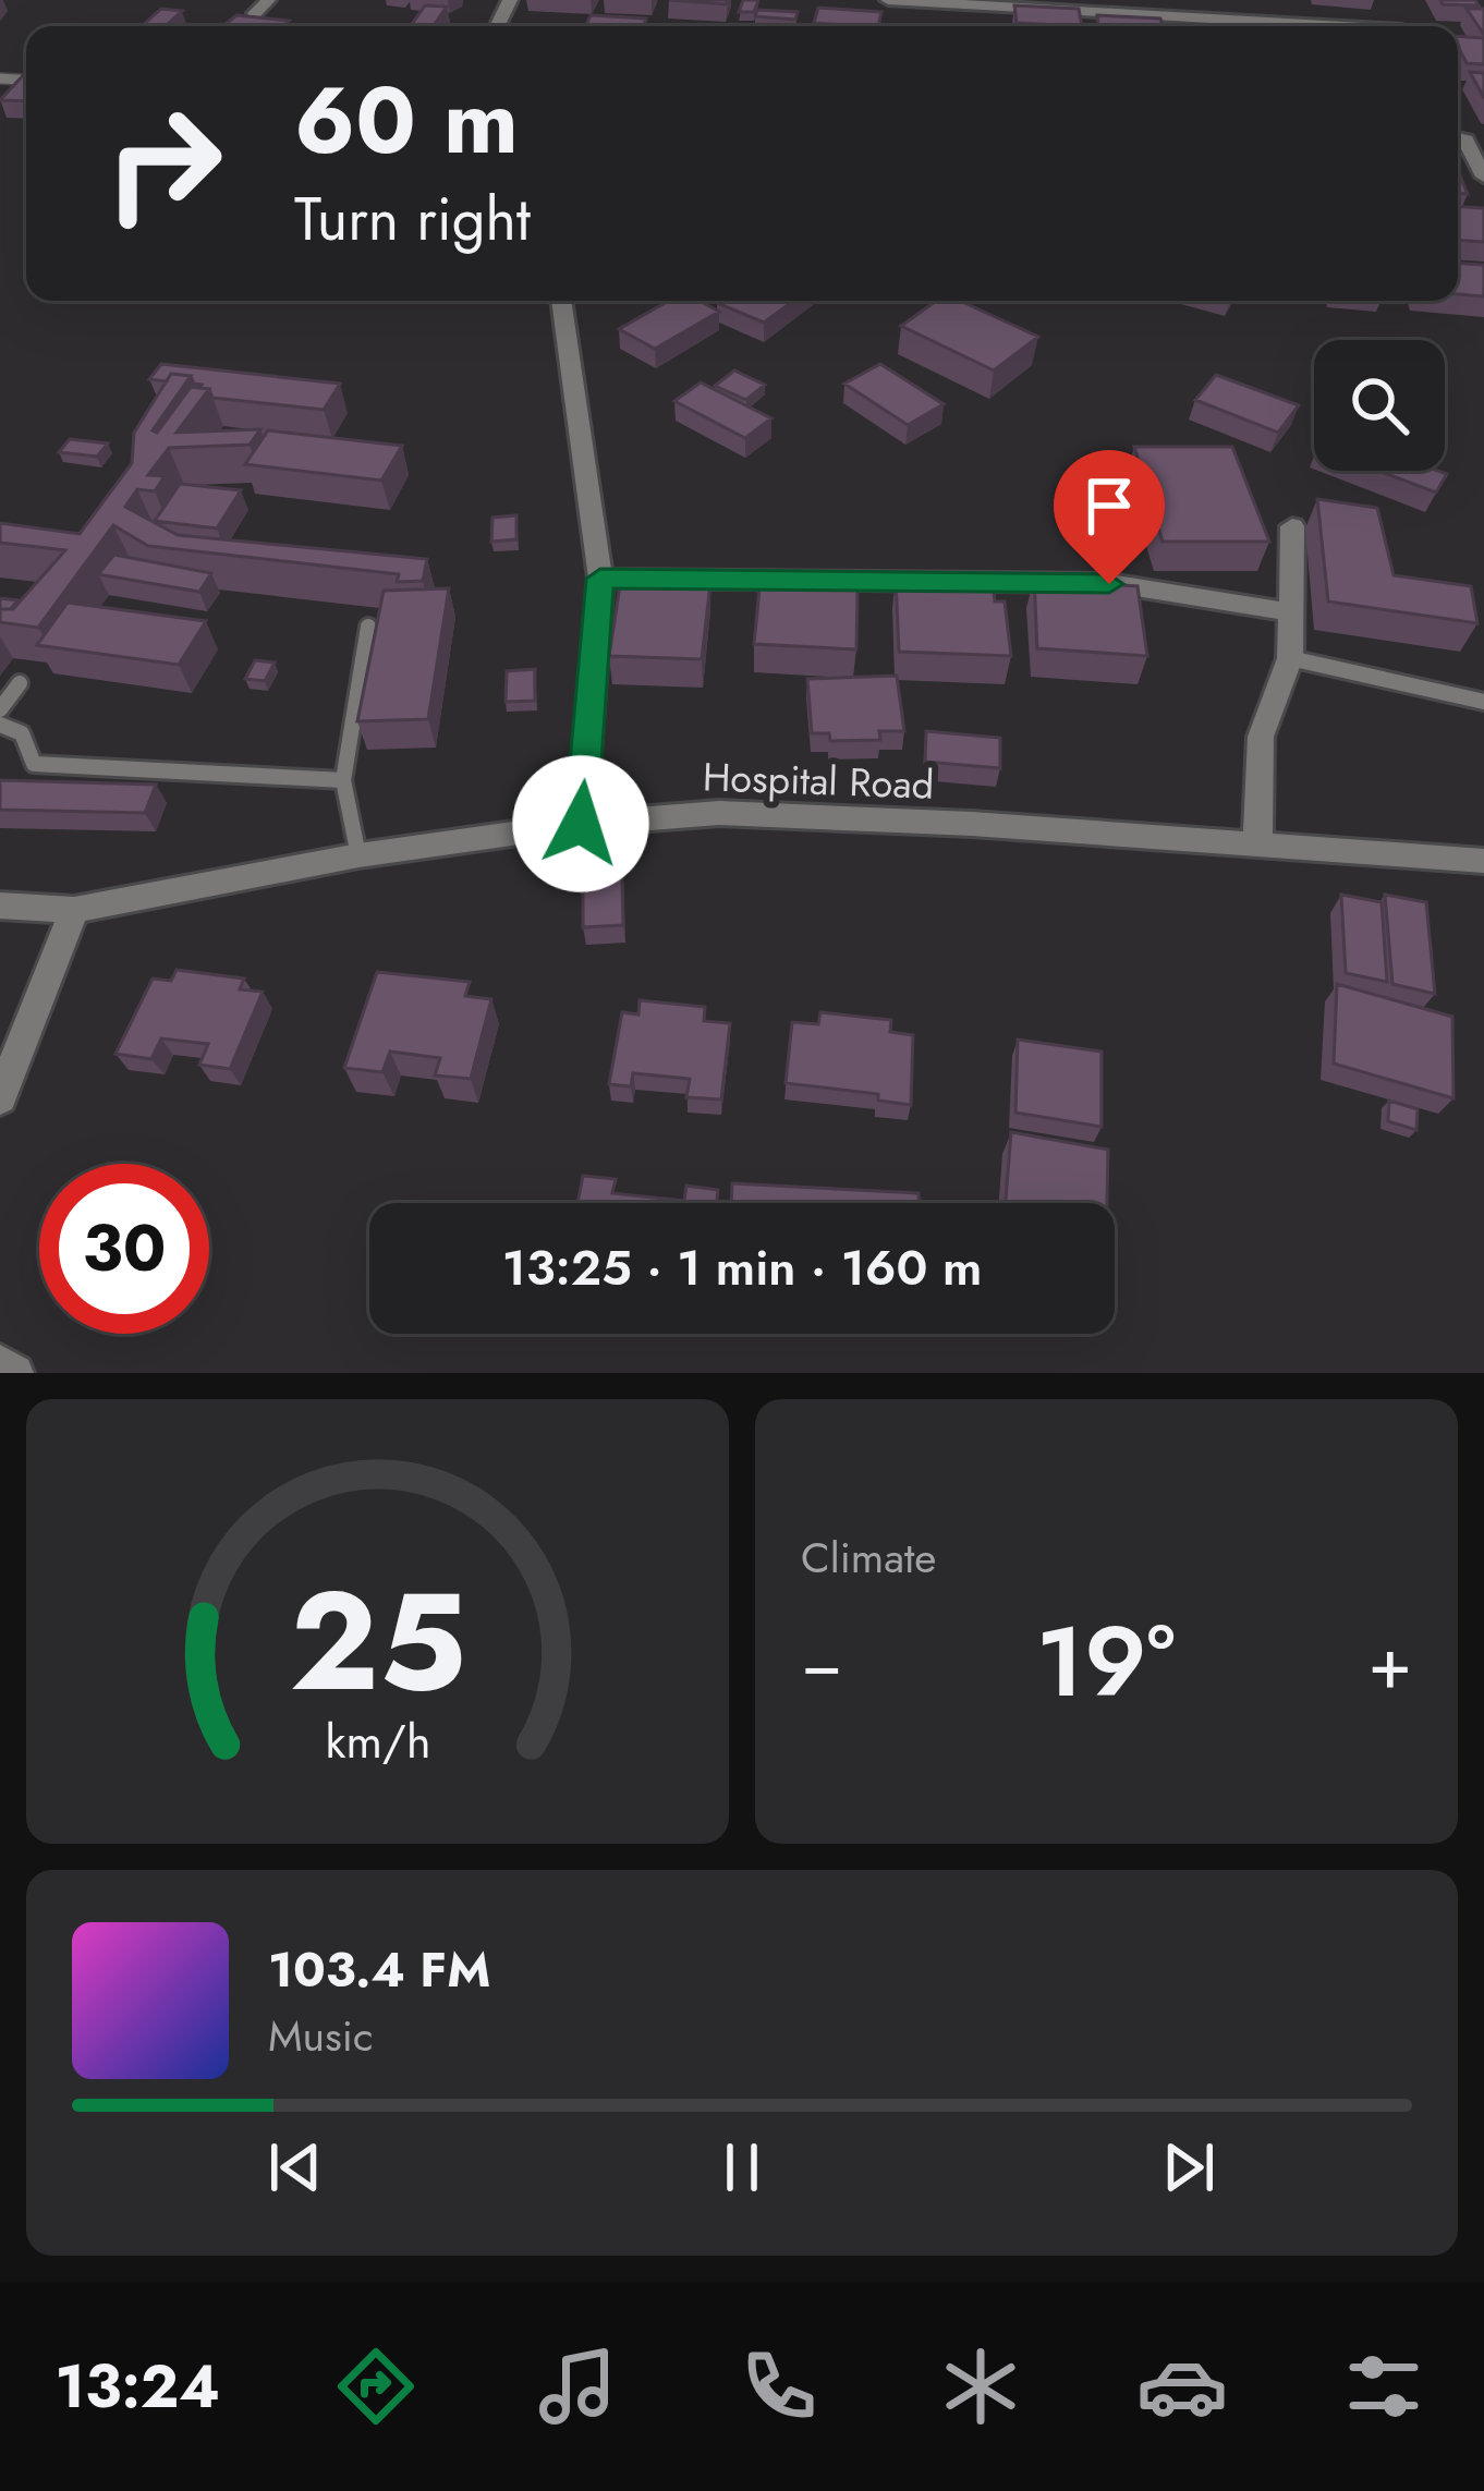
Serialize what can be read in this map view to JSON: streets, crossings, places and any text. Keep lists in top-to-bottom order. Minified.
{"streets":{"street":["Hospital Road"]},"page":{"turn":["60 m","Turn right"],"limit":"30","trip":"13:25 · 1 min · 160 m","tile":"Climate","heat":["−","19°","+"],"song":["103.4 FM","Music"],"tabs":"13:24","gauge":["25","km/h"]}}
